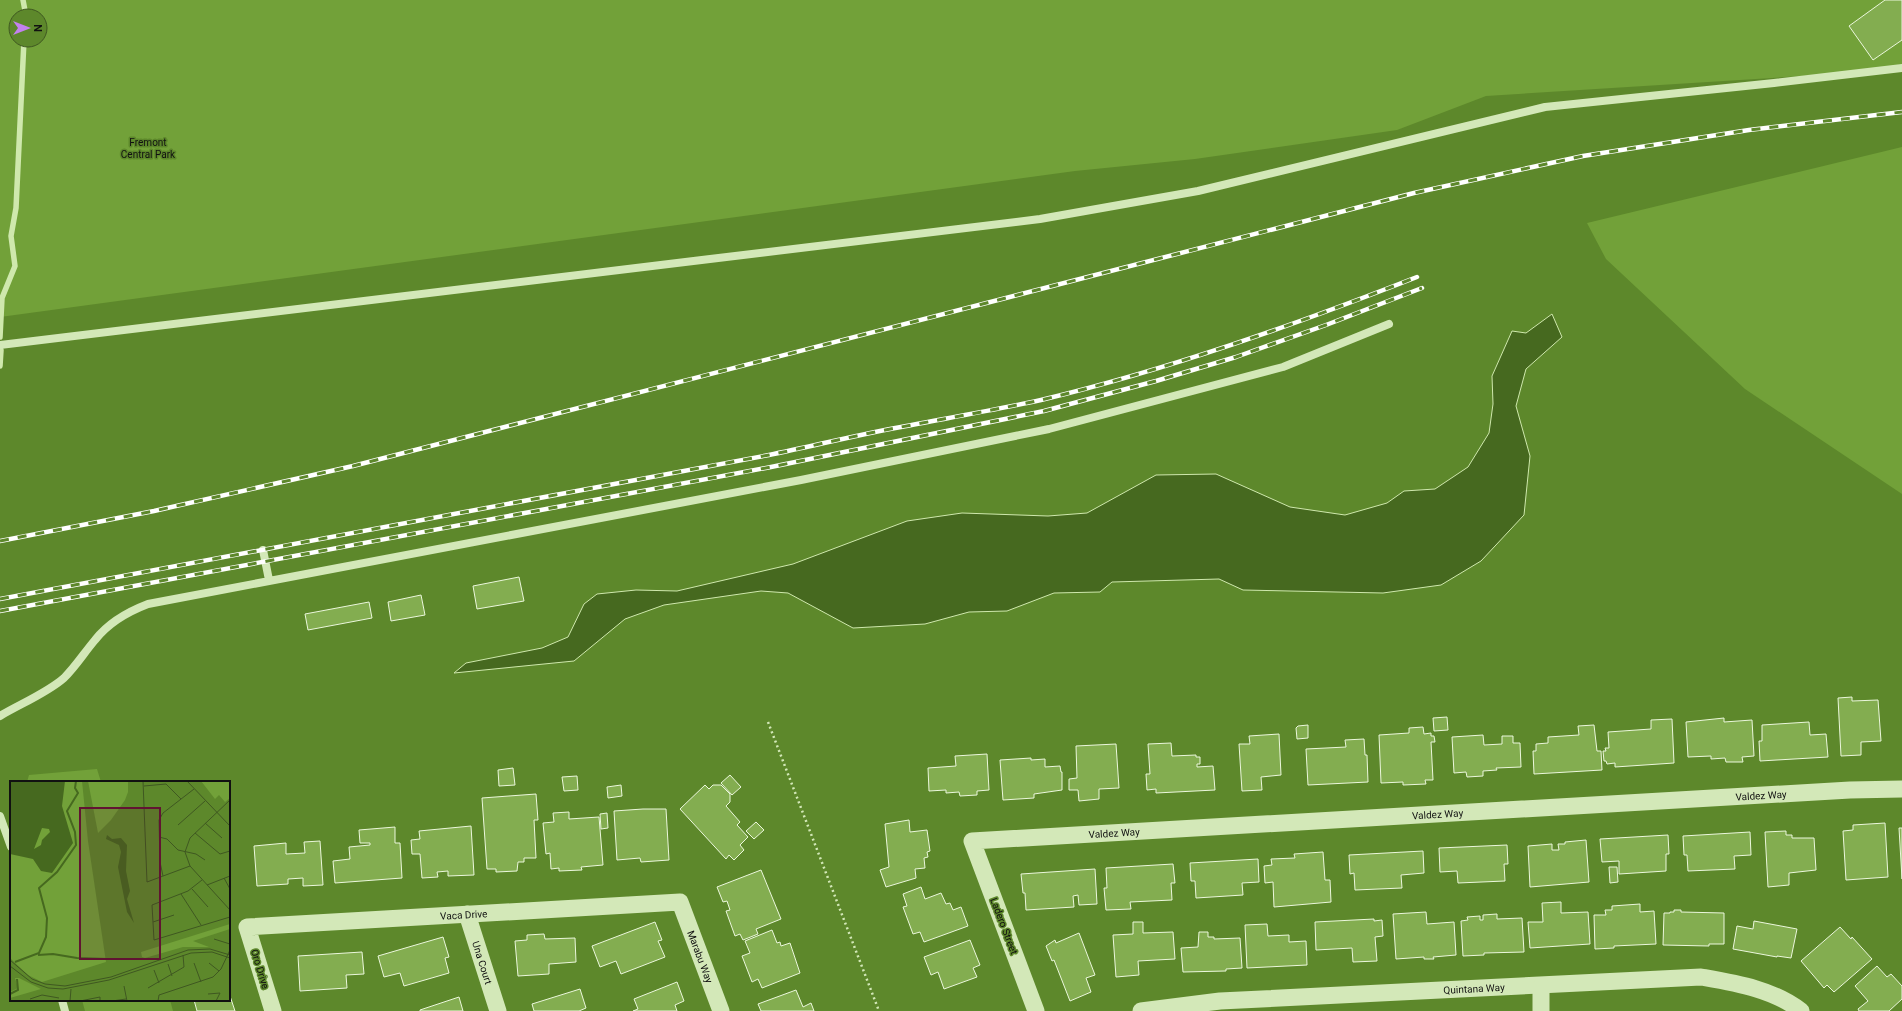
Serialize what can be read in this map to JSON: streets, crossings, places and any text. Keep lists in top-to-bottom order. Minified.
{"streets":{"street":["Valdez Way","Vaca Drive","Ladero Street","Marabu Way","Una Court","Oro Drive","Quintana Way"]},"crossings":[["Valdez Way","Ladero Street"],["Vaca Drive","Marabu Way"],["Vaca Drive","Una Court"],["Vaca Drive","Oro Drive"]],"parks":["Fremont Central Park"],"north":"right"}
